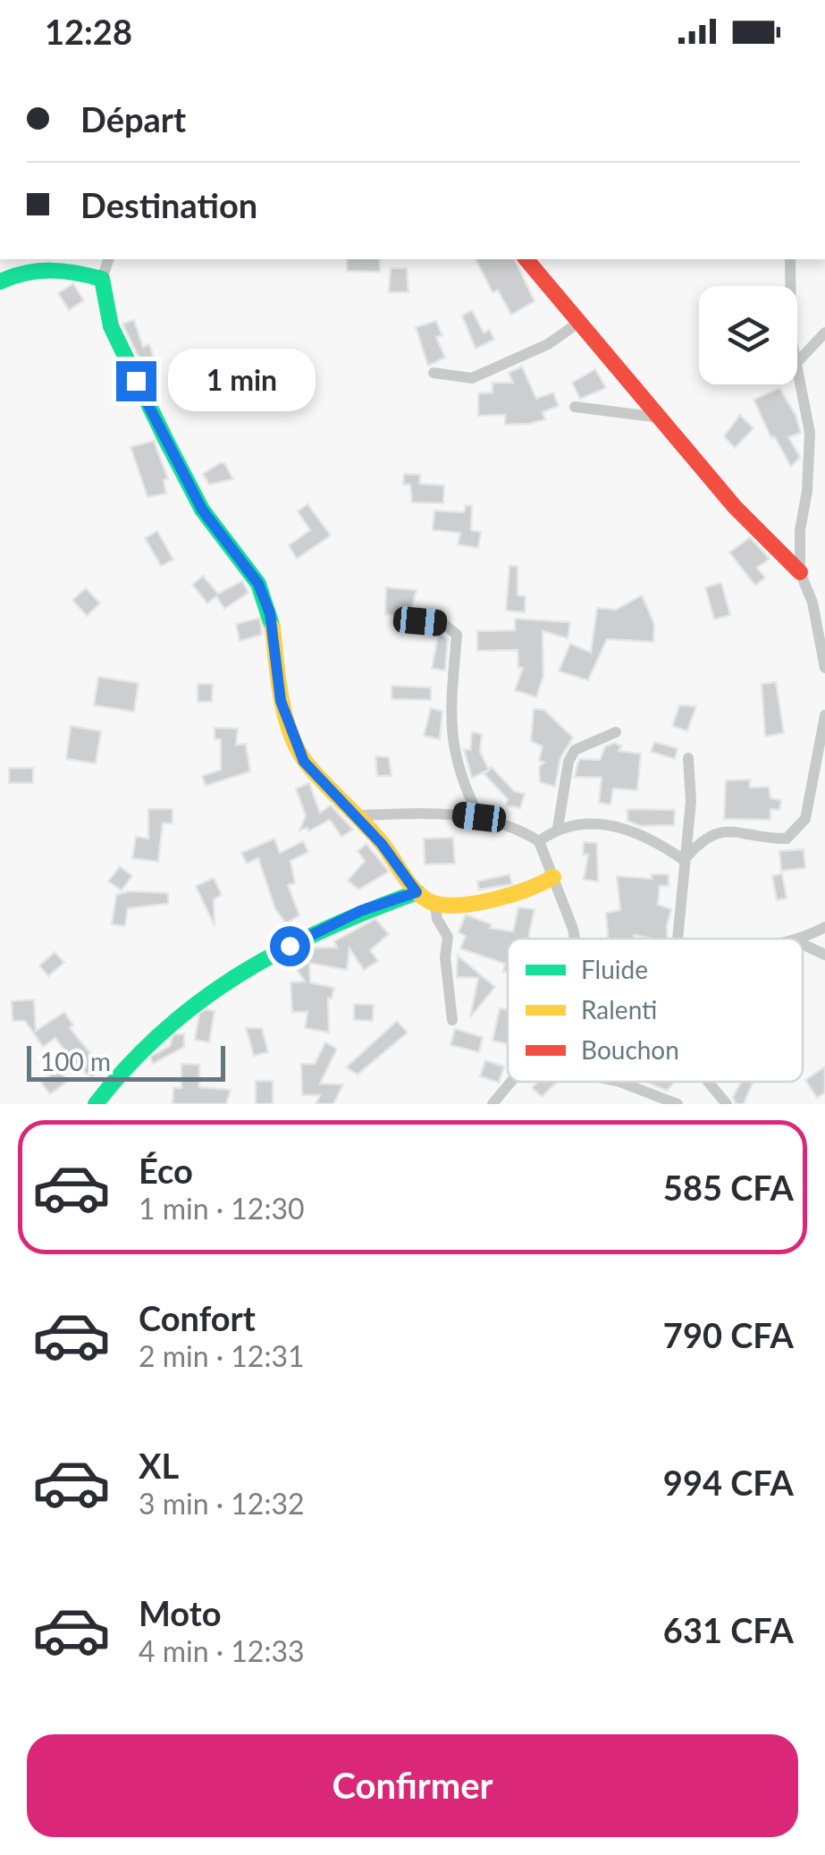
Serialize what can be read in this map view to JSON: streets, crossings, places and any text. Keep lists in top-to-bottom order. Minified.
{"legend":["Fluide","Ralenti","Bouchon"],"scale_bar":"100 m","page":{"status":"12:28","banner":["Départ","Destination"],"bubble":"1 min","scale":"100 m","list":[{"name":"Éco","note":"1 min · 12:30","value":"585 CFA"},{"name":"Confort","note":"2 min · 12:31","value":"790 CFA"},{"name":"XL","note":"3 min · 12:32","value":"994 CFA"},{"name":"Moto","note":"4 min · 12:33","value":"631 CFA"}],"buttons":"Confirmer"}}
